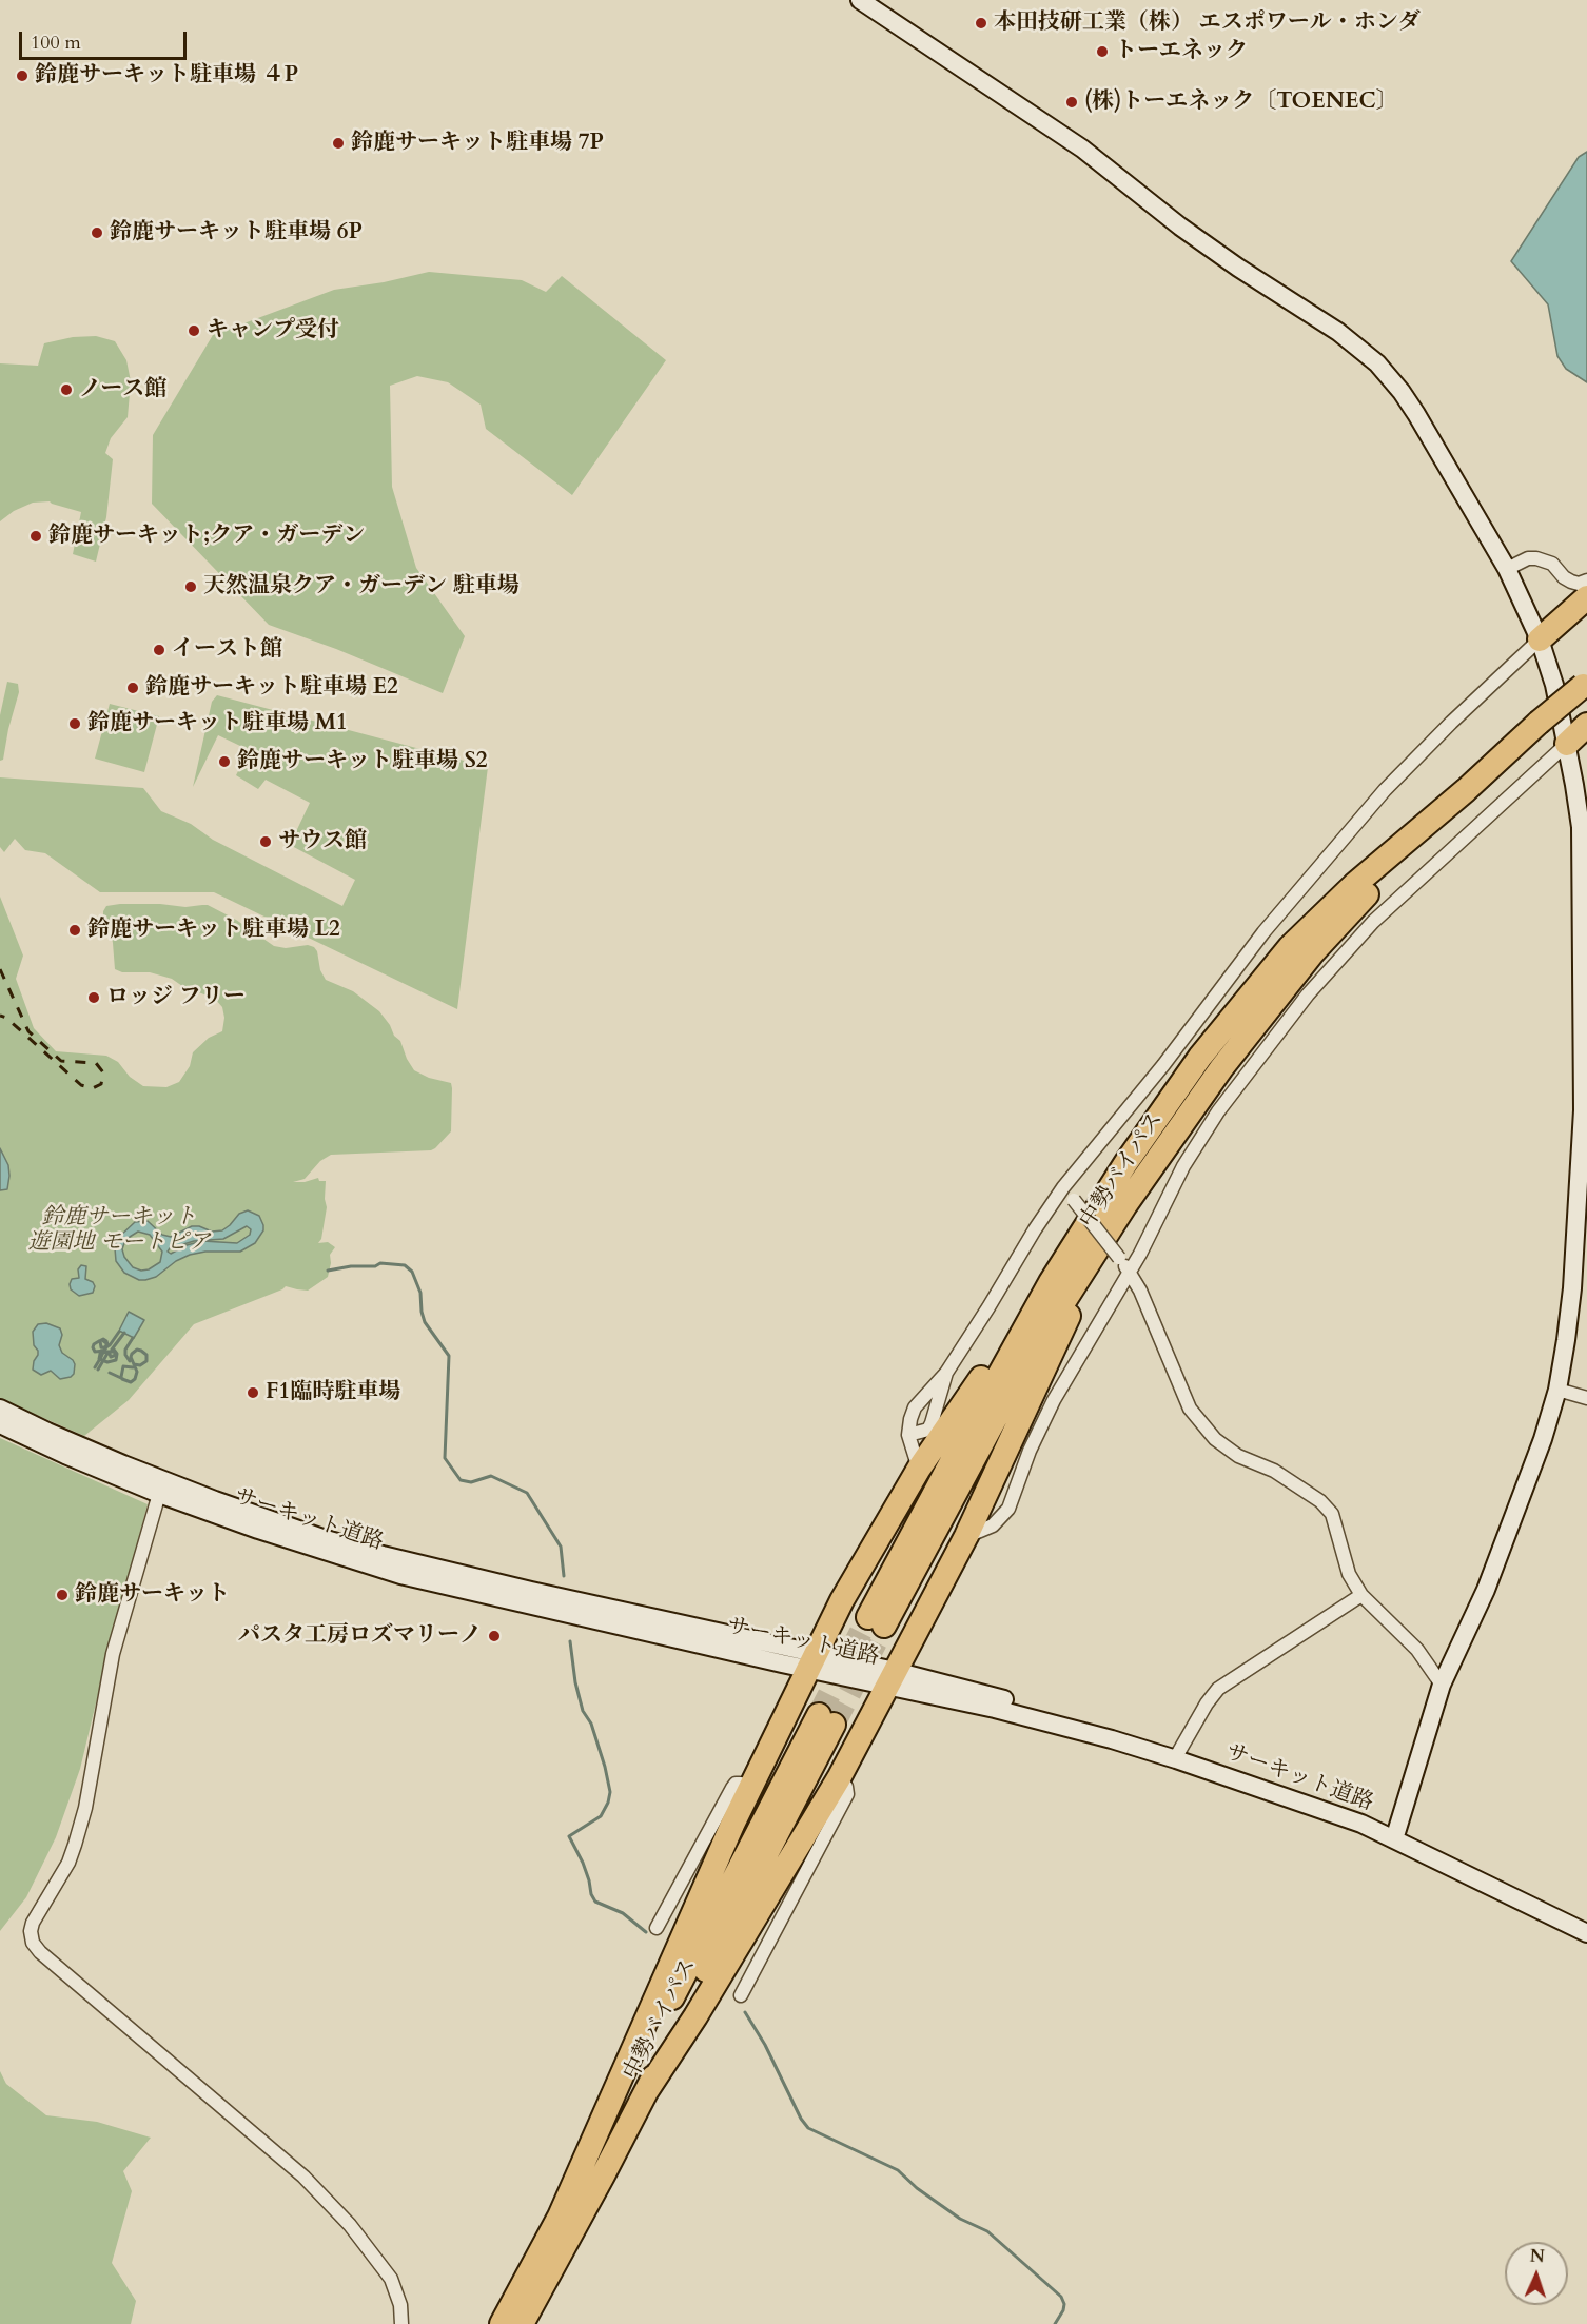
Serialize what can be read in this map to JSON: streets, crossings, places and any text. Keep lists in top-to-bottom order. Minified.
{"streets":{"highway":["中勢バイパス"],"street":["サーキット道路"]},"parks":["鈴鹿サーキット 遊園地 モートピア"],"places":["本田技研工業（株） エスポワール・ホンダ","トーエネック","鈴鹿サーキット駐車場 ４P","(株)トーエネック〔TOENEC〕","鈴鹿サーキット駐車場 7P","鈴鹿サーキット駐車場 6P","キャンプ受付","ノース館","鈴鹿サーキット;クア・ガーデン","天然温泉クア・ガーデン 駐車場","イースト館","鈴鹿サーキット駐車場 E2","鈴鹿サーキット駐車場 M1","鈴鹿サーキット駐車場 S2","サウス館","鈴鹿サーキット駐車場 L2","ロッジ フリー","F1臨時駐車場","鈴鹿サーキット","パスタ工房ロズマリーノ"],"scale_bar":"100 m","north":"top"}
